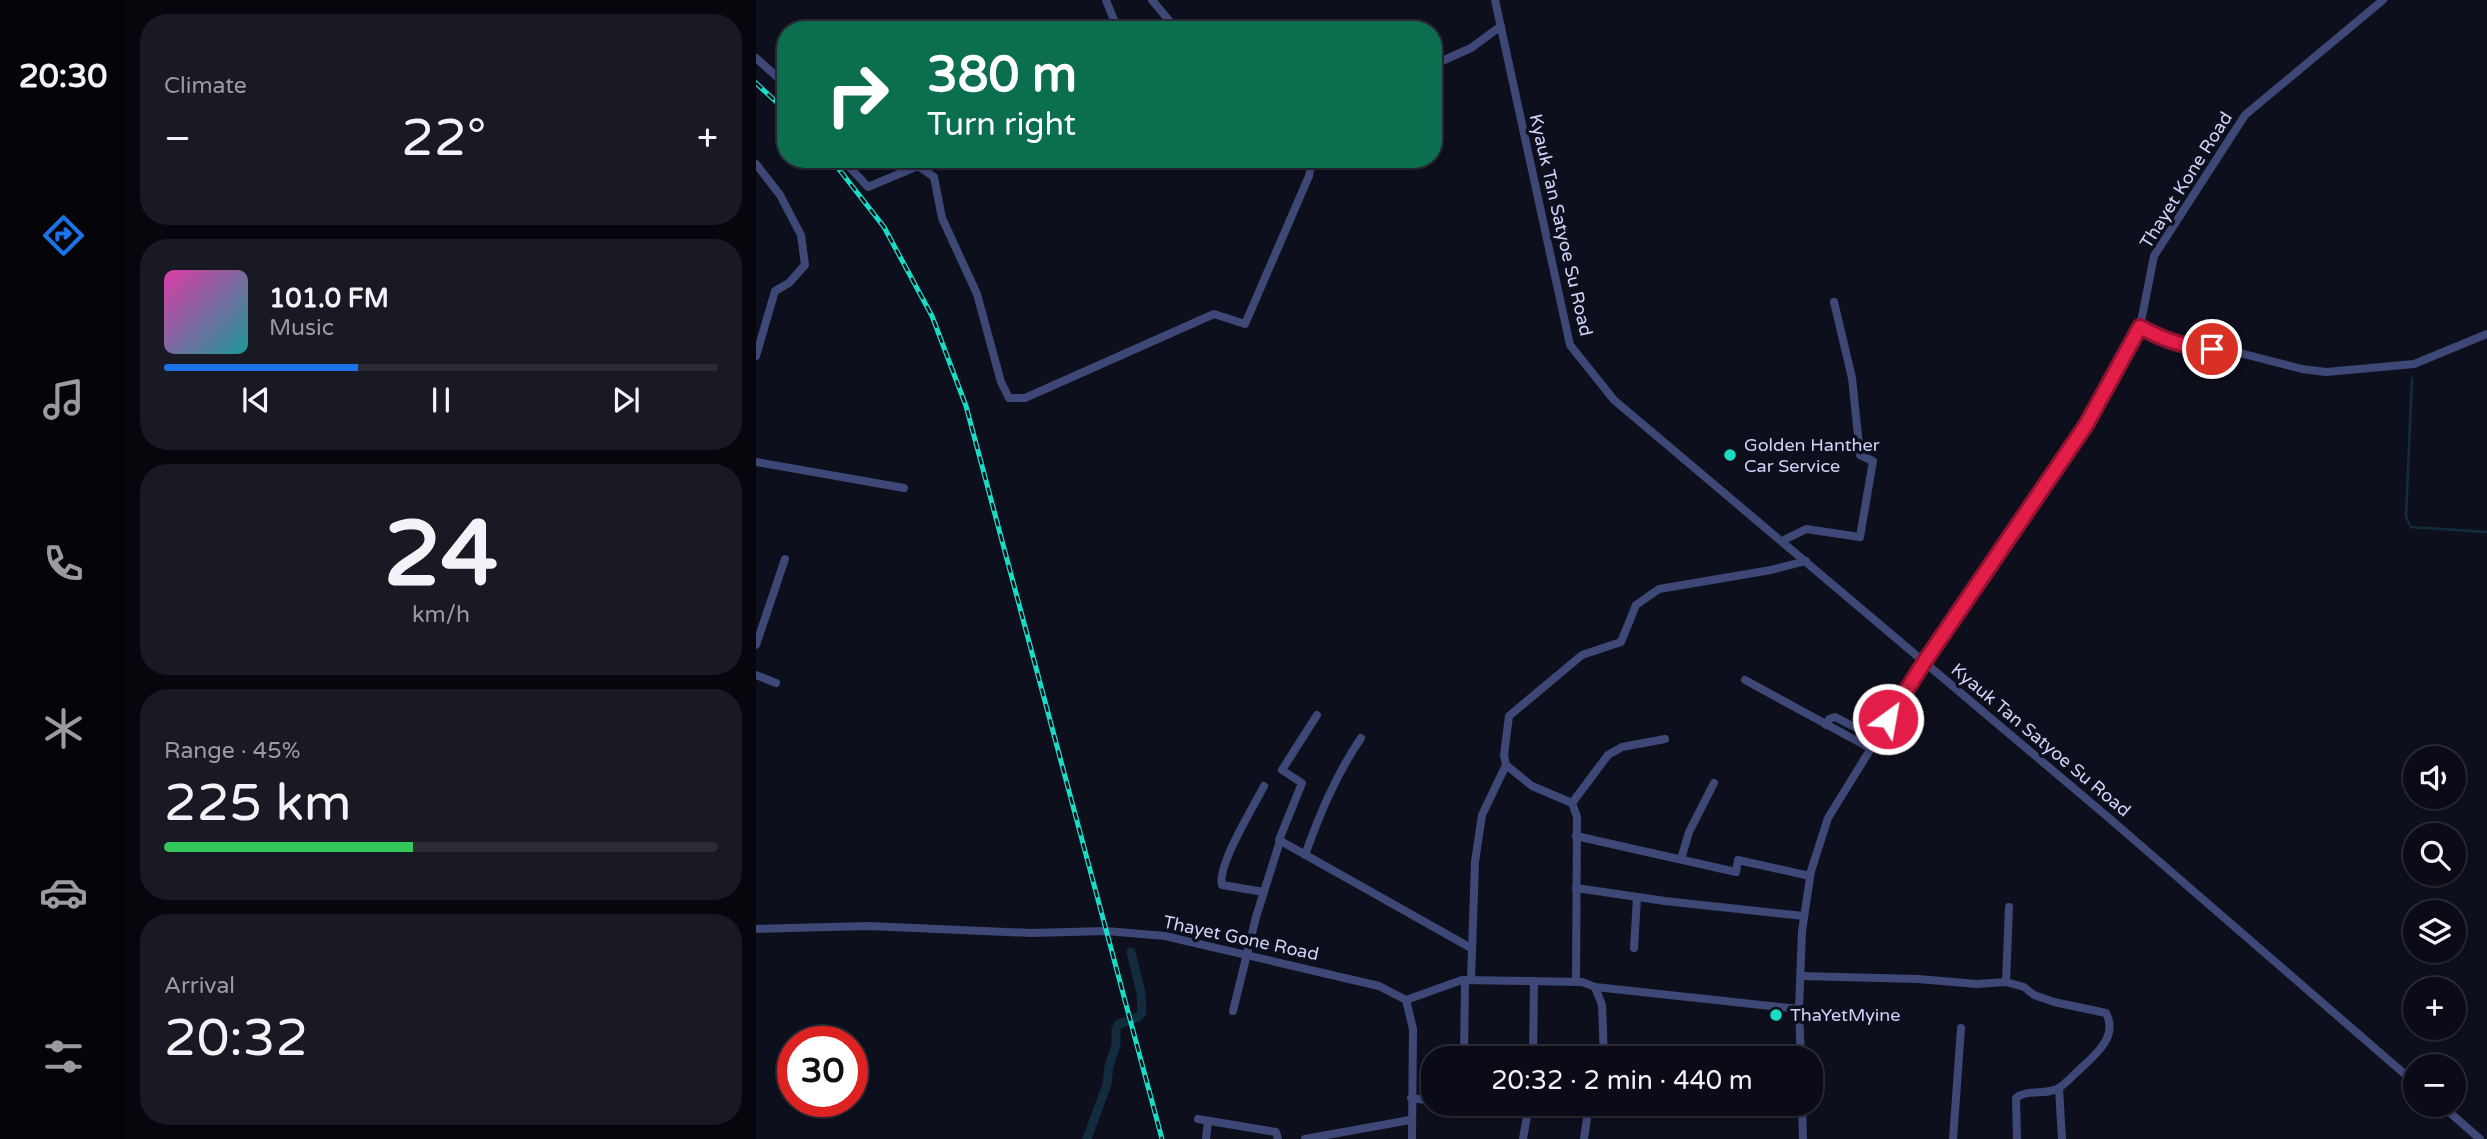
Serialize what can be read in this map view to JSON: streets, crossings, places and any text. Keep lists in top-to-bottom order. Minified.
{"streets":{"street":["Thayet Kone Road","Kyauk Tan Satyoe Su Road","Thayet Gone Road"]},"crossings":[["Thayet Kone Road","Kyauk Tan Satyoe Su Road"]],"places":["Golden Hanther Car Service","ThaYetMyine"],"page":{"tabs":"20:30","tile":["Climate",["24","km/h"],["Range · 45%","225 km"],["Arrival","20:32"]],"turn":["380 m","Turn right"],"heat":["−","22°","+"],"song":["101.0 FM","Music"],"map_buttons":["+","−"],"limit":"30","trip":"20:32 · 2 min · 440 m"}}
